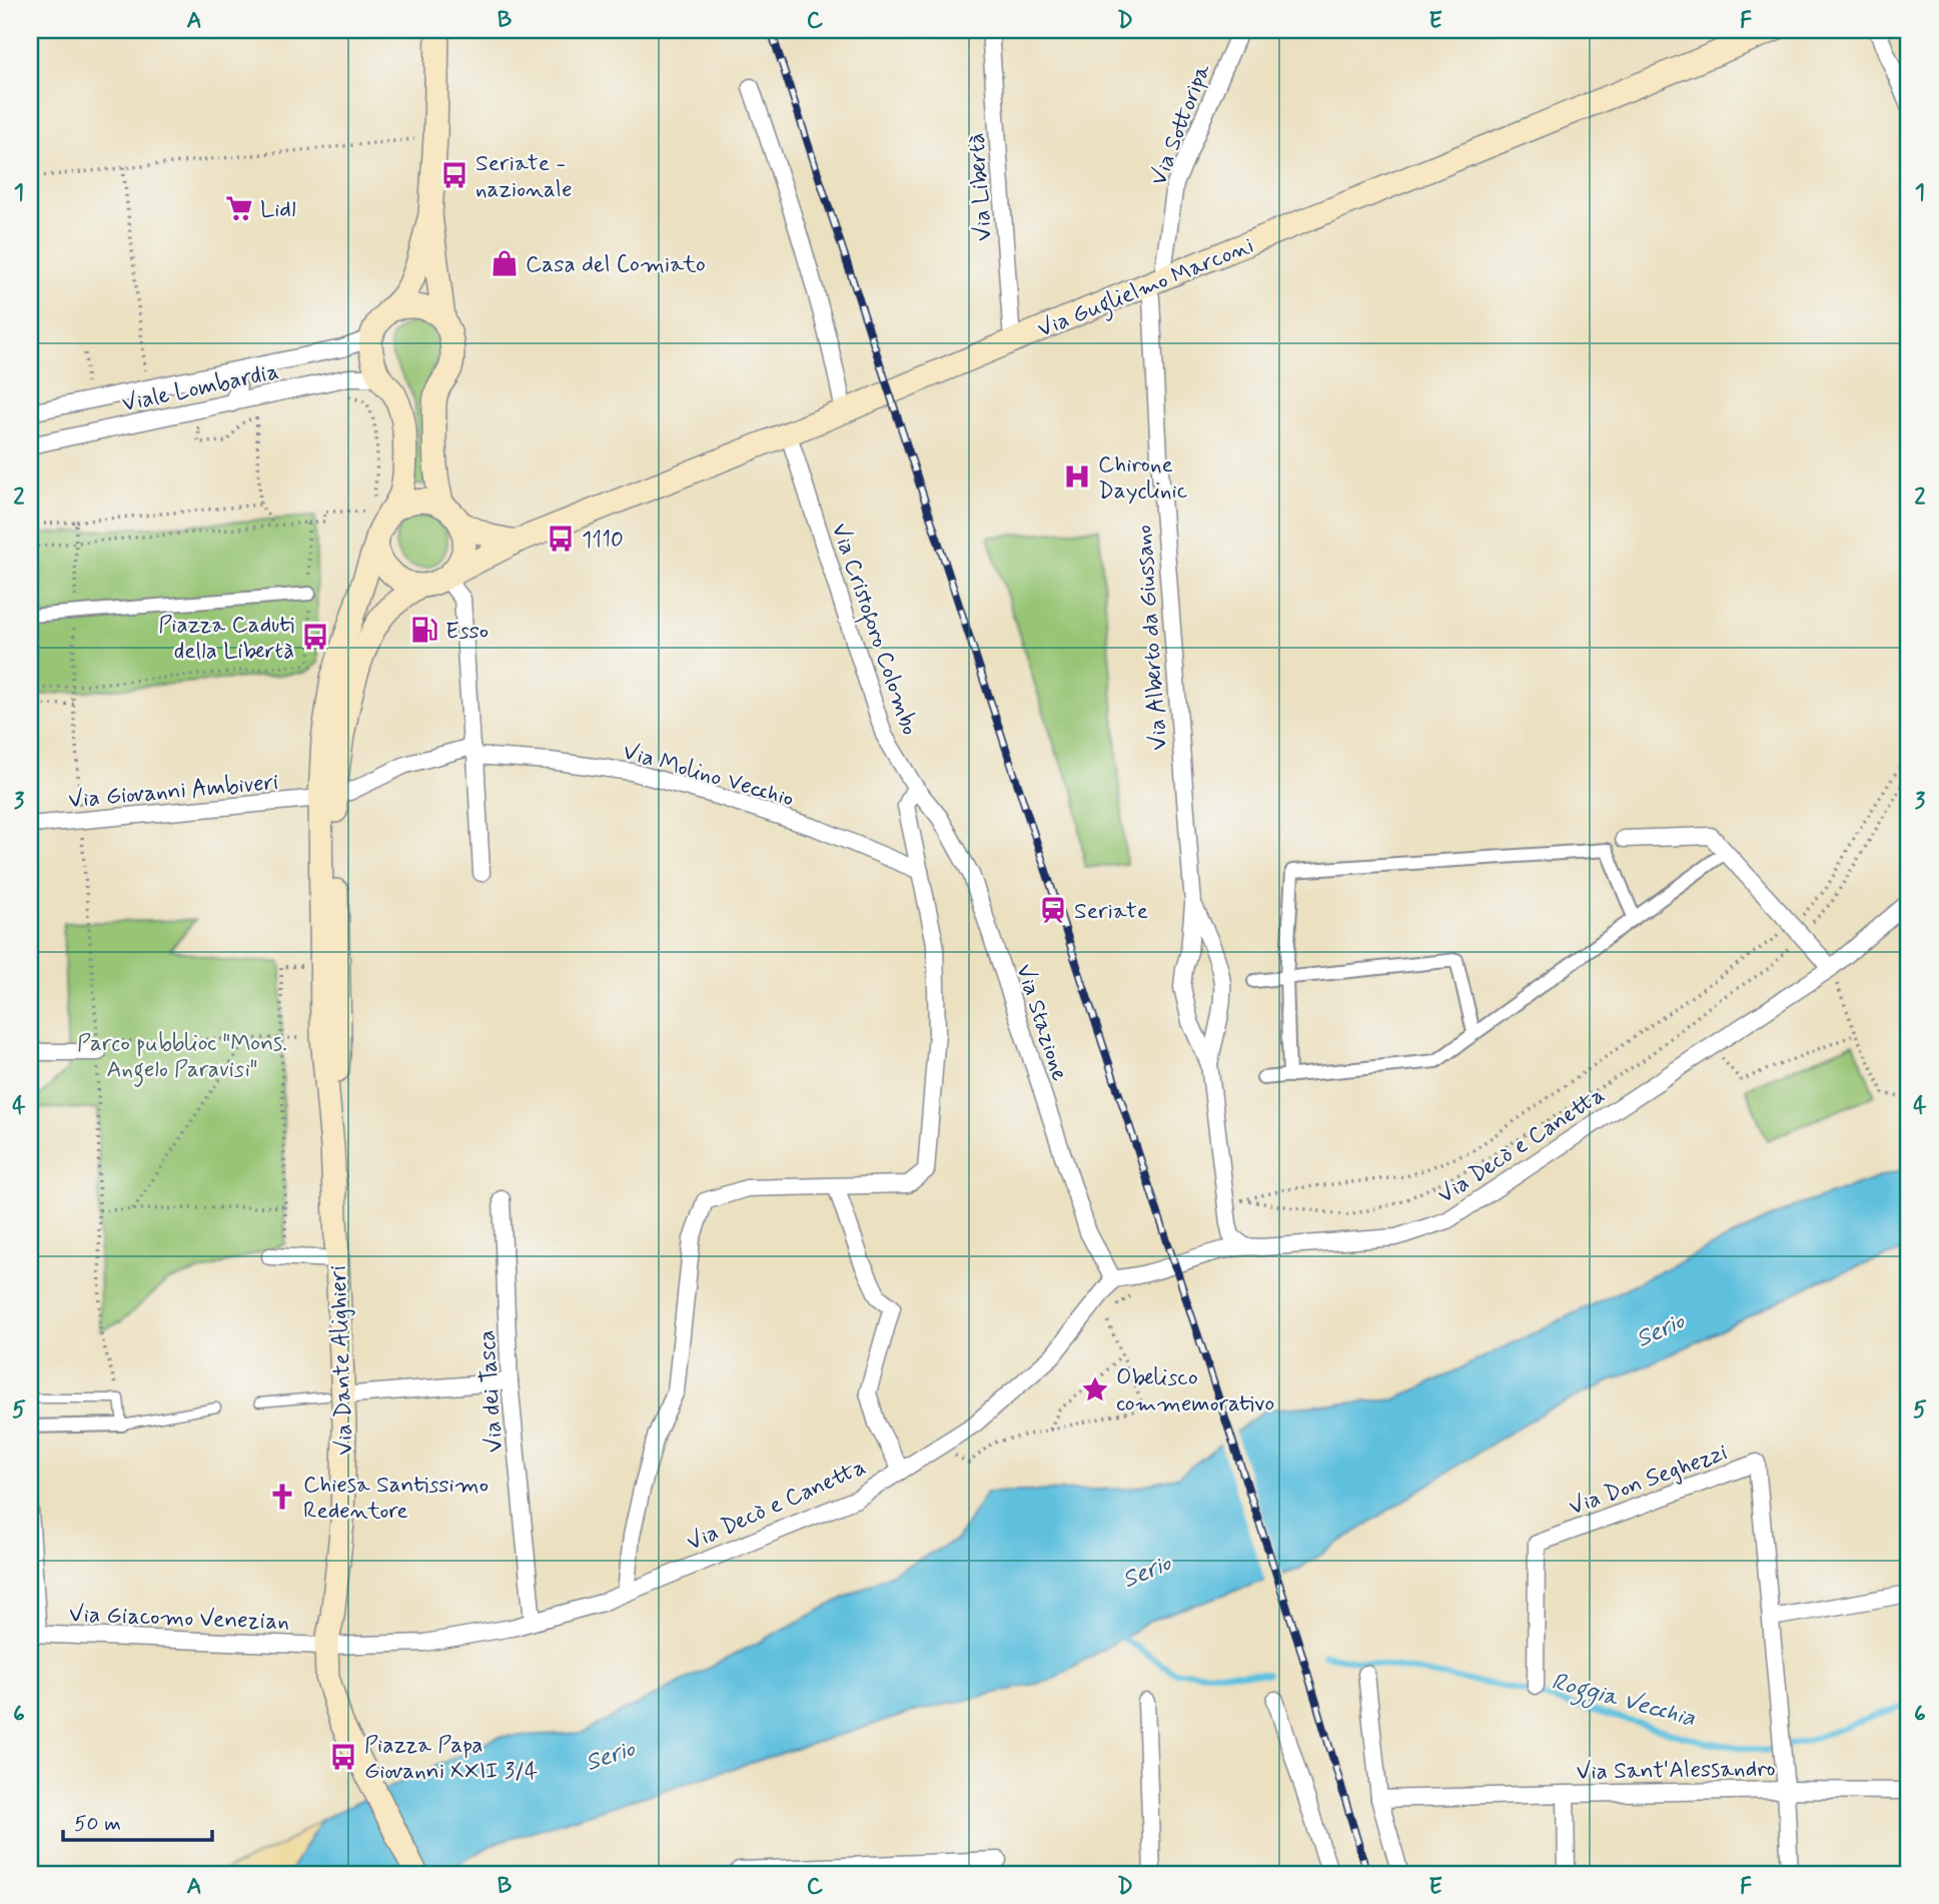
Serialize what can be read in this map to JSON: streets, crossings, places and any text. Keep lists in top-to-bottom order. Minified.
{"streets":{"main road":["Via Guglielmo Marconi","Via Dante Alighieri"],"street":["Via Sottoripa","Via Libertà","Viale Lombardia","Via Cristoforo Colombo","Via Alberto da Giussano","Via Molino Vecchio","Via Giovanni Ambiveri","Via Stazione","Via Decò e Canetta","Via dei Tasca","Via Don Seghezzi","Via Giacomo Venezian","Via Sant'Alessandro"]},"crossings":[["Via Sottoripa","Via Guglielmo Marconi"],["Via Sottoripa","Via Alberto da Giussano"],["Via Libertà","Via Guglielmo Marconi"],["Via Guglielmo Marconi","Via Cristoforo Colombo"],["Via Guglielmo Marconi","Via Alberto da Giussano"],["Via Guglielmo Marconi","Via Dante Alighieri"],["Via Cristoforo Colombo","Via Stazione"],["Via Giovanni Ambiveri","Via Dante Alighieri"],["Via Stazione","Via Decò e Canetta"],["Via Decò e Canetta","Via Dante Alighieri"],["Via Decò e Canetta","Via dei Tasca"],["Via Decò e Canetta","Via Giacomo Venezian"],["Via Dante Alighieri","Via Giacomo Venezian"],["Via Don Seghezzi","Via Sant'Alessandro"]],"water":["Serio","Roggia Vecchia"],"parks":["Parco pubblioc \"Mons. Angelo Paravisi\""],"places":{"bus stop":["Seriate - nazionale","1110","Piazza Caduti della Libertà","Piazza Papa Giovanni XXII 3/4"],"supermarket":["Lidl"],"shop":["Casa del Comiato"],"hospital":["Chirone Dayclinic"],"fuel station":["Esso"],"station":["Seriate"],"place":["Obelisco commemorativo"],"church":["Chiesa Santissimo Redentore"]},"scale_bar":"50 m","grid":{"columns":["A","B","C","D","E","F"],"rows":["1","2","3","4","5","6"]}}
